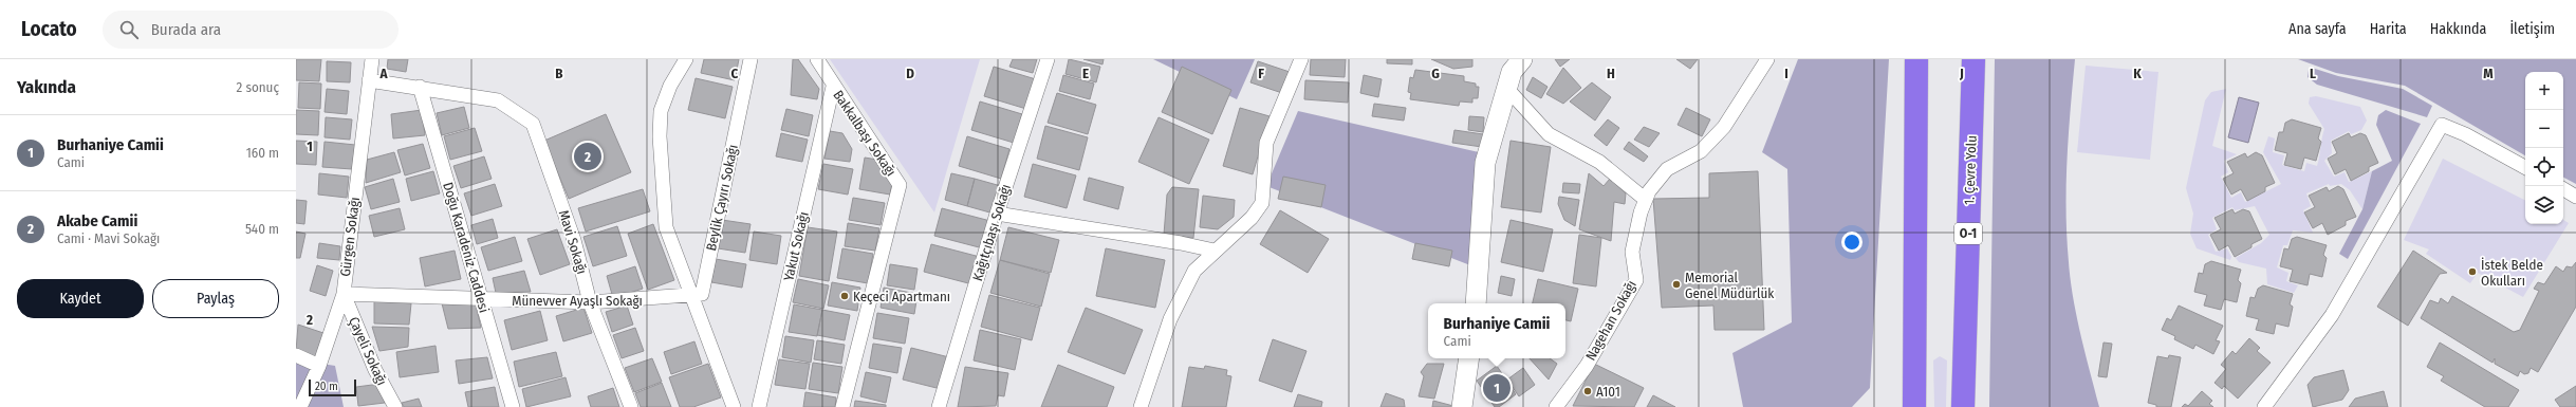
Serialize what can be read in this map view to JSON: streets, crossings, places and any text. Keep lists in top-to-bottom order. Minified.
{"streets":{"highway":["1. Çevre Yolu","O-1"],"street":["Bakkalbaşı Sokağı","Beylik Çayırı Sokağı","Kağıtçıbaşı Sokağı","Gürgen Sokağı","Mavi Sokağı","Yakut Sokağı","Doğu Karadeniz Caddesi","Münevver Ayaşlı Sokağı","Nagehan Sokağı","Çayeli Sokağı"]},"crossings":[["Bakkalbaşı Sokağı","Yakut Sokağı"],["Beylik Çayırı Sokağı","Münevver Ayaşlı Sokağı"],["Gürgen Sokağı","Münevver Ayaşlı Sokağı"],["Gürgen Sokağı","Çayeli Sokağı"],["Mavi Sokağı","Doğu Karadeniz Caddesi"],["Mavi Sokağı","Münevver Ayaşlı Sokağı"],["Doğu Karadeniz Caddesi","Münevver Ayaşlı Sokağı"],["Münevver Ayaşlı Sokağı","Çayeli Sokağı"]],"places":["İstek Belde Okulları","Memorial Genel Müdürlük","Keçeci Apartmanı","A101"],"scale_bar":"20 m","page":{"header":"Locato","search":"Burada ara","nav":["Ana sayfa","Harita","Hakkında","İletişim"],"heading":["Yakında","2 sonuç"],"map_buttons":["+","−"],"list":[{"mark":"1","name":"Burhaniye Camii","note":"Cami","value":"160 m"},{"mark":"2","name":"Akabe Camii","note":"Cami · Mavi Sokağı","value":"540 m"}],"pins":["2","1"],"buttons":["Kaydet","Paylaş"],"popup":["Burhaniye Camii","Cami"],"scale":"20 m"},"grid":{"columns":["A","B","C","D","E","F","G","H","I","J","K","L","M"],"rows":["1","2"]}}
